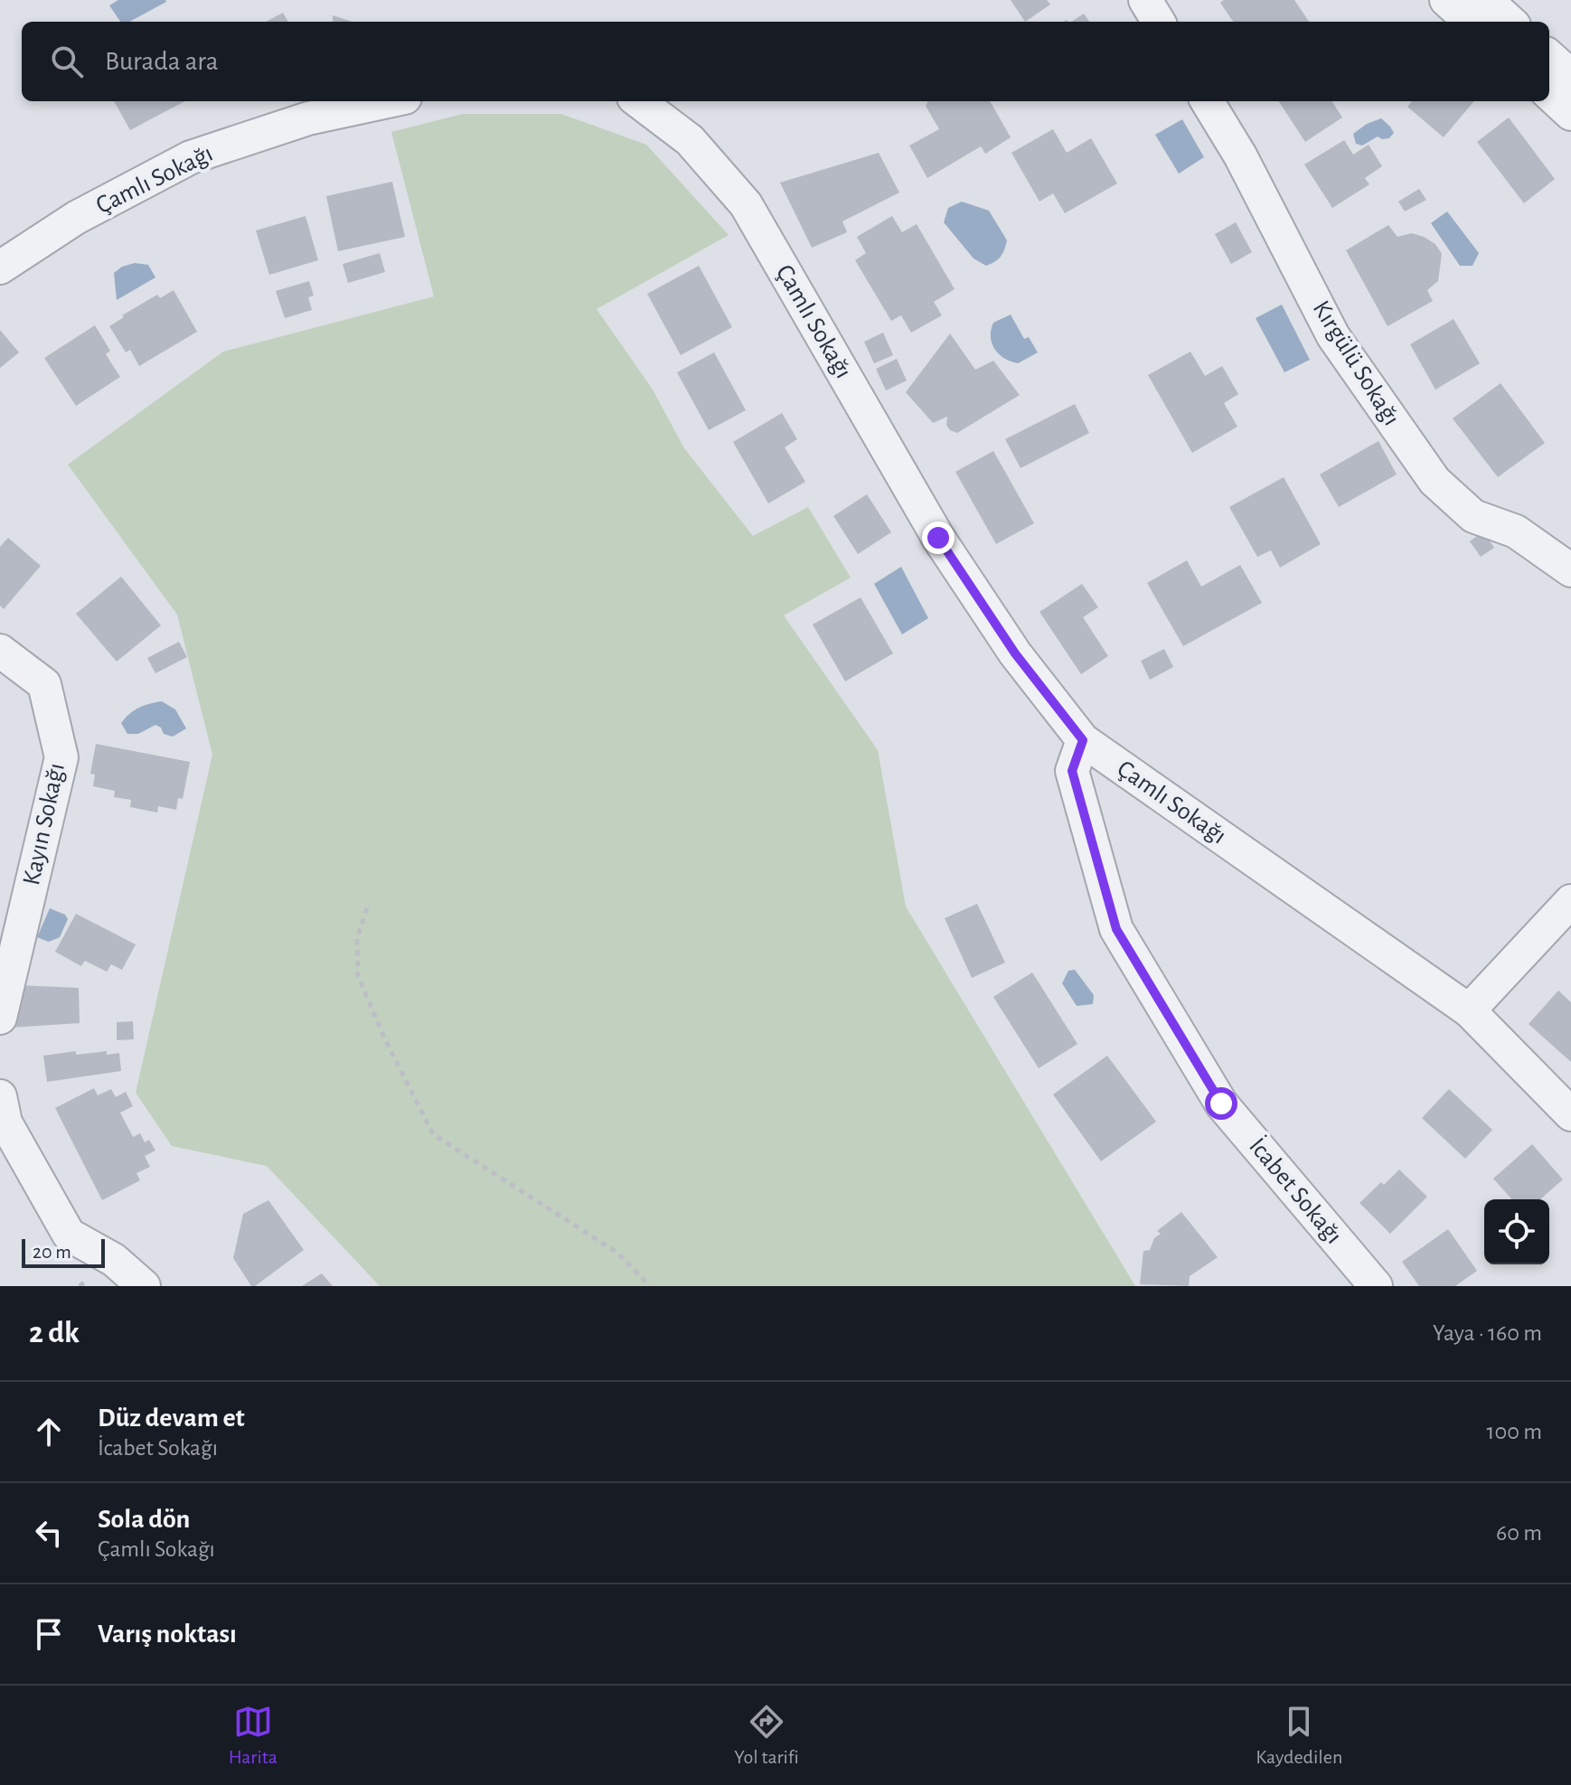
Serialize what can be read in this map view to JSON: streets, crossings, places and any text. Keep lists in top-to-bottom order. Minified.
{"streets":{"street":["Çamlı Sokağı","Kırgülü Sokağı","Kayın Sokağı","İcabet Sokağı"]},"crossings":[["Çamlı Sokağı","İcabet Sokağı"]],"scale_bar":"20 m","page":{"search":"Burada ara","scale":"20 m","heading":["2 dk","Yaya · 160 m"],"list":[["Düz devam et","İcabet Sokağı","100 m"],["Sola dön","Çamlı Sokağı","60 m"],"Varış noktası"],"nav":["Harita","Yol tarifi","Kaydedilen"]}}
